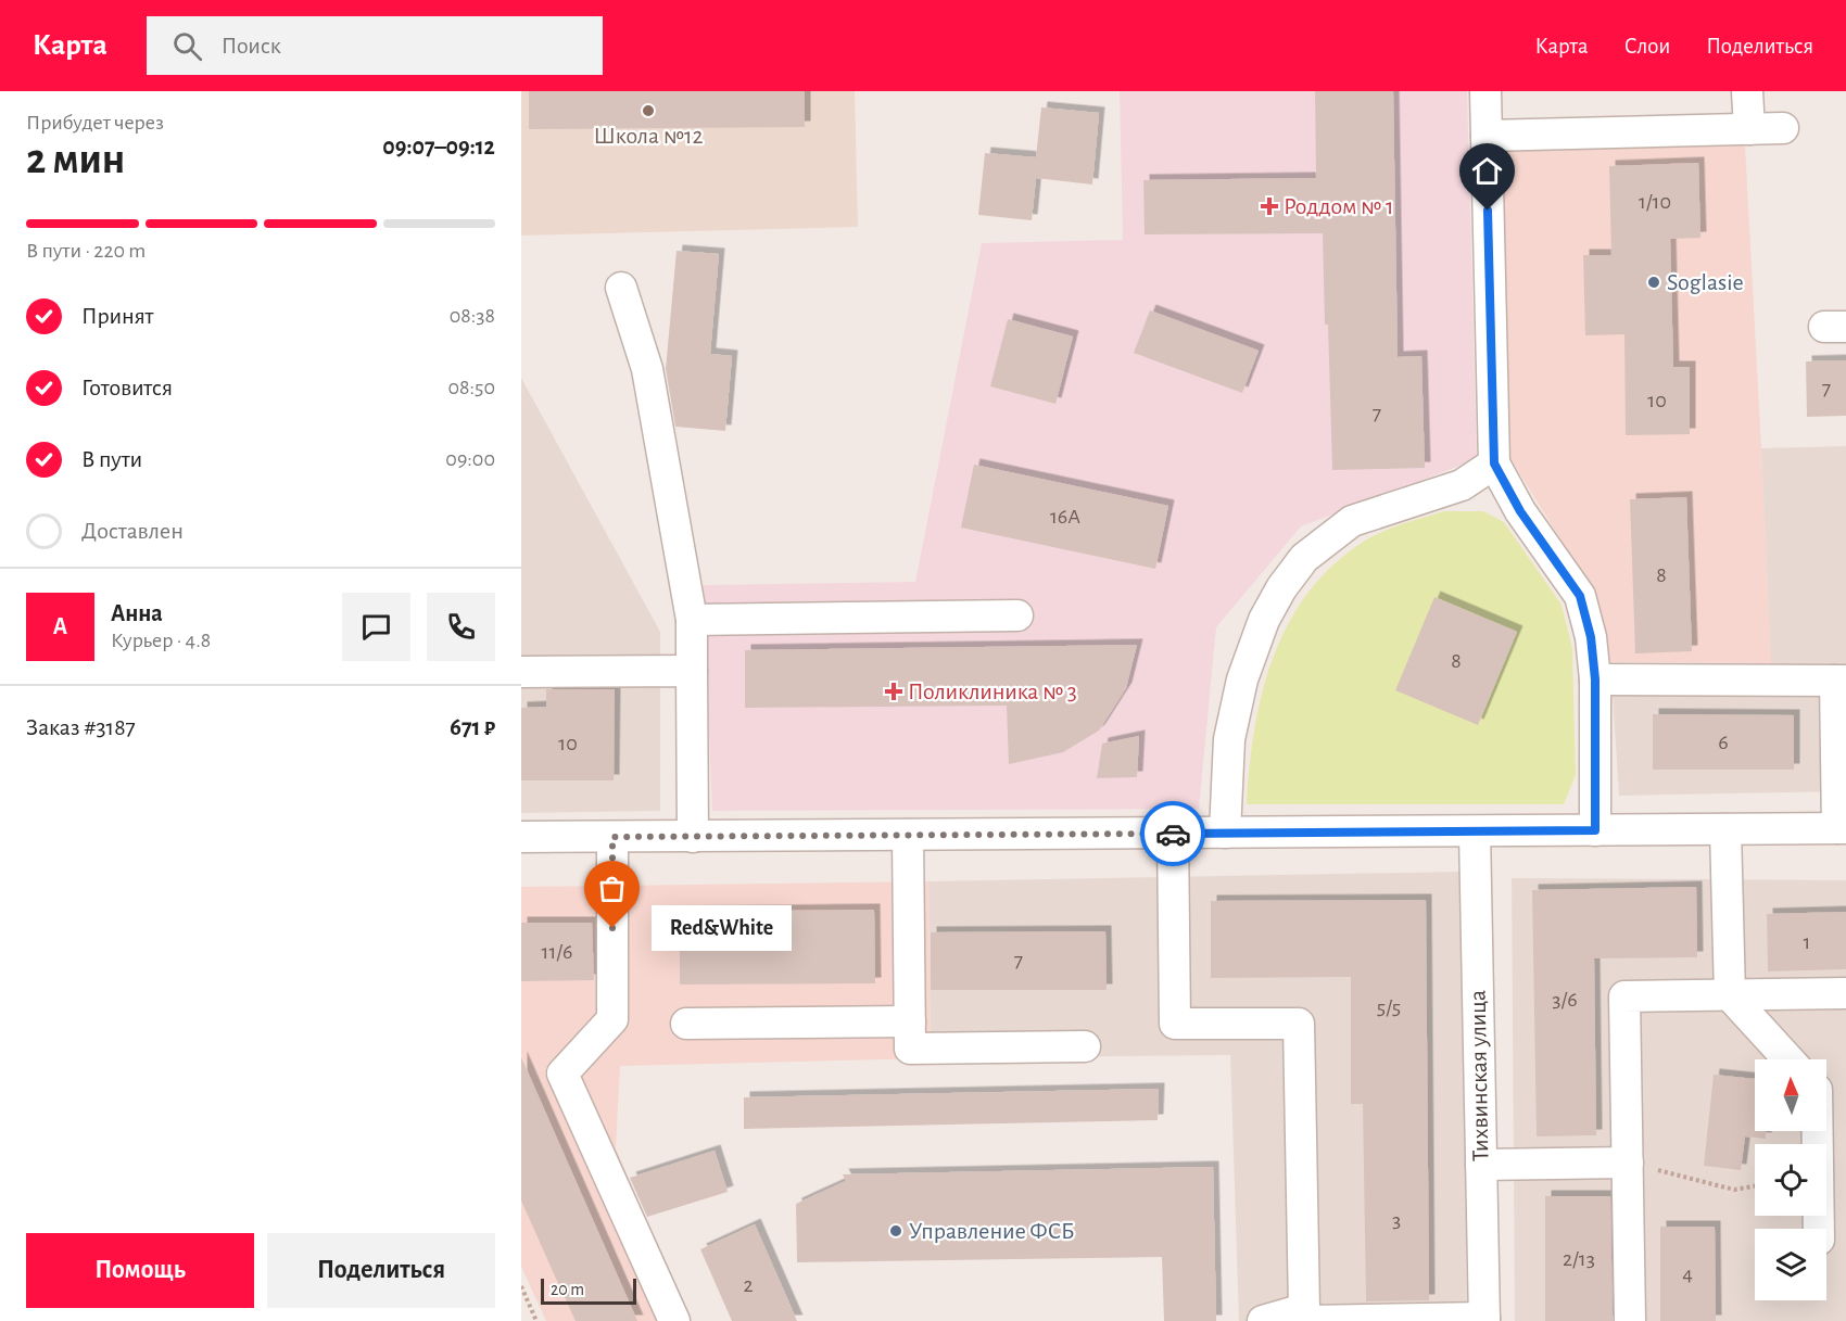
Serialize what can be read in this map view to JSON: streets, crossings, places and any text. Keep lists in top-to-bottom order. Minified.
{"streets":{"street":["Тихвинская улица"]},"places":{"other":["Школа №12","Soglasie","Red&White","Управление ФСБ"],"health":["Роддом № 1","Поликлиника № 3"]},"house_numbers":["1/10","7","10","7","16А","8","8","6","10","1","11/6","7","3/6","5/5","3","2/13","4","2"],"scale_bar":"20 m","north":"top","page":{"header":"Карта","search":"Поиск","nav":["Карта","Слои","Поделиться"],"heading":["2 мин","Прибудет через","09:07–09:12"],"panel":["Анна","Курьер · 4.8","Заказ #3187","671 ₽"],"bar":"В пути · 220 m","list":[["Принят","08:38"],["Готовится","08:50"],["В пути","09:00"],"Доставлен"],"round":"А","bubble":"Red&White","buttons":["Помощь","Поделиться"],"scale":"20 m"}}
